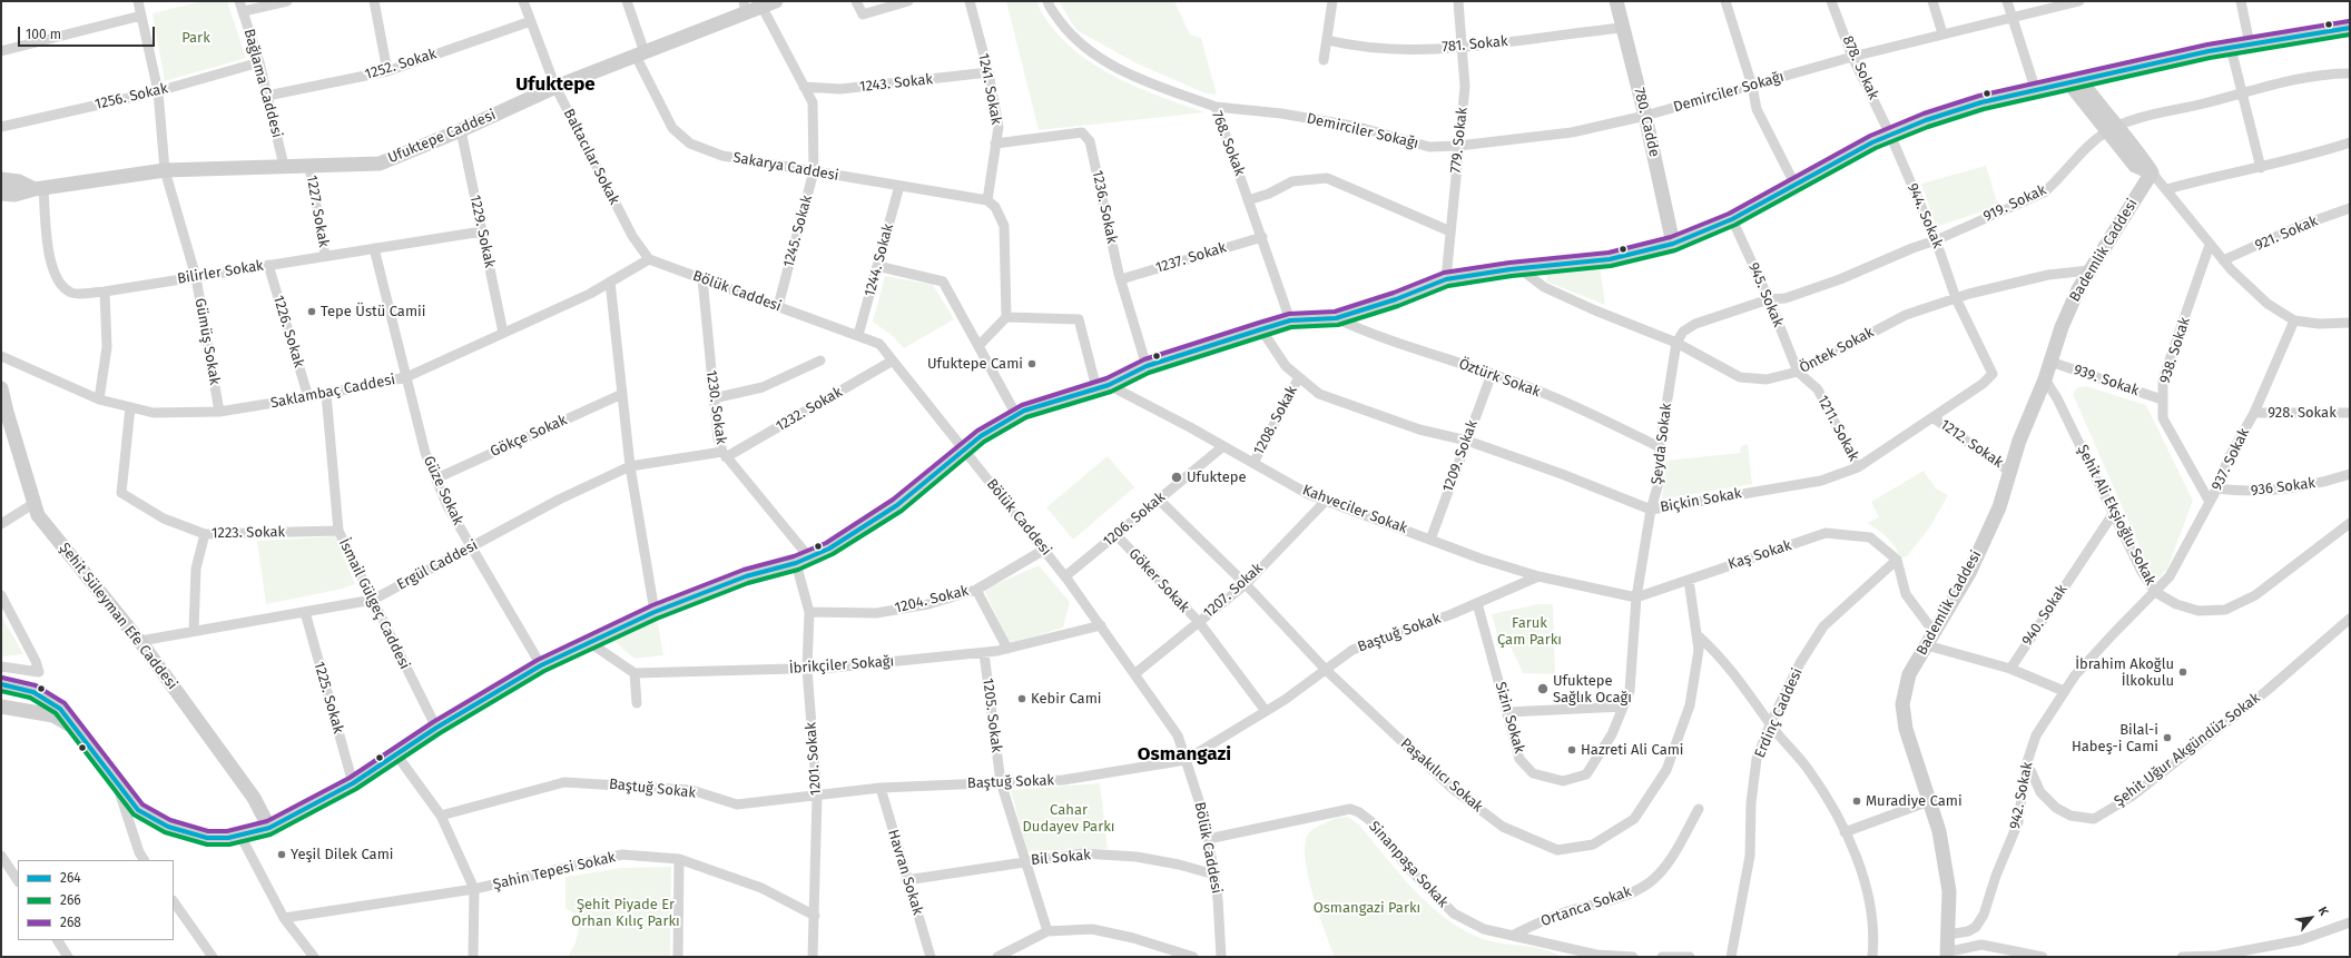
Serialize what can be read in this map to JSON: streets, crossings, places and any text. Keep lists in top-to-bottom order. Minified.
{"streets":{"main road":["780. Cadde","Ufuktepe Caddesi","Bademlik Caddesi","Şehit Süleyman Efe Caddesi"],"street":["781. Sokak","1252. Sokak","878. Sokak","Bağlama Caddesi","1243. Sokak","1241. Sokak","Demirciler Sokağı","1256. Sokak","779. Sokak","768. Sokak","Baltacılar Sokak","Sakarya Caddesi","919. Sokak","1236. Sokak","1227. Sokak","944. Sokak","1229. Sokak","1245. Sokak","921. Sokak","1237. Sokak","1244. Sokak","Bilirler Sokak","Bölük Caddesi","945. Sokak","1226. Sokak","Gümüş Sokak","Öntek Sokak","938. Sokak","Öztürk Sokak","939. Sokak","Saklambaç Caddesi","1230. Sokak","1232. Sokak","928. Sokak","1208. Sokak","1211. Sokak","Gökçe Sokak","Şeyda Sokak","1212. Sokak","1209. Sokak","937. Sokak","936 Sokak","Güze Sokak","Biçkin Sokak","Kahveciler Sokak","Şehit Ali Ekşioğlu Sokak","1206. Sokak","1223. Sokak","Kaş Sokak","Ergül Caddesi","Göker Sokak","1207. Sokak","1204. Sokak","İsmail Gülgeç Caddesi","940. Sokak","Baştuğ Sokak","İbrikçiler Sokağı","1225. Sokak","Erdinç Caddesi","1205. Sokak","Sizin Sokak","Şehit Uğur Akgündüz Sokak","1201. Sokak","Paşakılıcı Sokak","942. Sokak","Bil Sokak","Sinanpaşa Sokak","Şahin Tepesi Sokak","Havran Sokak","Ortanca Sokak"]},"crossings":[["781. Sokak","780. Cadde"],["781. Sokak","779. Sokak"],["1252. Sokak","Bağlama Caddesi"],["1252. Sokak","Baltacılar Sokak"],["878. Sokak","Demirciler Sokağı"],["878. Sokak","944. Sokak"],["Bağlama Caddesi","1256. Sokak"],["Bağlama Caddesi","Ufuktepe Caddesi"],["1243. Sokak","1241. Sokak"],["1243. Sokak","1245. Sokak"],["1241. Sokak","Sakarya Caddesi"],["1241. Sokak","1236. Sokak"],["Demirciler Sokağı","780. Cadde"],["Demirciler Sokağı","779. Sokak"],["Demirciler Sokağı","768. Sokak"],["1256. Sokak","Gümüş Sokak"],["Ufuktepe Caddesi","Baltacılar Sokak"],["Ufuktepe Caddesi","Sakarya Caddesi"],["Ufuktepe Caddesi","1227. Sokak"],["Ufuktepe Caddesi","1229. Sokak"],["Ufuktepe Caddesi","1245. Sokak"],["Ufuktepe Caddesi","Bilirler Sokak"],["Ufuktepe Caddesi","Gümüş Sokak"],["768. Sokak","1237. Sokak"],["Baltacılar Sokak","Bölük Caddesi"],["Baltacılar Sokak","Saklambaç Caddesi"],["Sakarya Caddesi","1245. Sokak"],["Sakarya Caddesi","1244. Sokak"],["919. Sokak","944. Sokak"],["919. Sokak","945. Sokak"],["919. Sokak","Öntek Sokak"],["919. Sokak","Şeyda Sokak"],["1236. Sokak","1237. Sokak"],["1227. Sokak","Bilirler Sokak"],["944. Sokak","Öntek Sokak"],["944. Sokak","Biçkin Sokak"],["1229. Sokak","Bilirler Sokak"],["1229. Sokak","Saklambaç Caddesi"],["1245. Sokak","Bölük Caddesi"],["Bademlik Caddesi","Öntek Sokak"],["Bademlik Caddesi","939. Sokak"],["Bademlik Caddesi","1212. Sokak"],["Bademlik Caddesi","Şehit Ali Ekşioğlu Sokak"],["Bademlik Caddesi","942. Sokak"],["1244. Sokak","Bölük Caddesi"],["Bilirler Sokak","1226. Sokak"],["Bilirler Sokak","Gümüş Sokak"],["Bilirler Sokak","Güze Sokak"],["Bölük Caddesi","Saklambaç Caddesi"],["Bölük Caddesi","1230. Sokak"],["Bölük Caddesi","1232. Sokak"],["Bölük Caddesi","1206. Sokak"],["Bölük Caddesi","1207. Sokak"],["Bölük Caddesi","1204. Sokak"],["Bölük Caddesi","Baştuğ Sokak"],["Bölük Caddesi","İbrikçiler Sokağı"],["Bölük Caddesi","Bil Sokak"],["Bölük Caddesi","Sinanpaşa Sokak"],["945. Sokak","Öntek Sokak"],["945. Sokak","1211. Sokak"],["1226. Sokak","Saklambaç Caddesi"],["Gümüş Sokak","Saklambaç Caddesi"],["Öntek Sokak","1211. Sokak"],["Öntek Sokak","Şeyda Sokak"],["Öntek Sokak","Biçkin Sokak"],["938. Sokak","939. Sokak"],["938. Sokak","937. Sokak"],["Öztürk Sokak","Şeyda Sokak"],["Öztürk Sokak","1209. Sokak"],["Saklambaç Caddesi","Güze Sokak"],["Saklambaç Caddesi","1223. Sokak"],["Saklambaç Caddesi","İsmail Gülgeç Caddesi"],["1230. Sokak","1232. Sokak"],["1230. Sokak","Ergül Caddesi"],["1230. Sokak","1201. Sokak"],["1232. Sokak","Ergül Caddesi"],["928. Sokak","937. Sokak"],["1208. Sokak","Biçkin Sokak"],["1208. Sokak","Kahveciler Sokak"],["1211. Sokak","Biçkin Sokak"],["Gökçe Sokak","Güze Sokak"],["Şeyda Sokak","Biçkin Sokak"],["Şeyda Sokak","Kaş Sokak"],["Şeyda Sokak","Sizin Sokak"],["1212. Sokak","Biçkin Sokak"],["1209. Sokak","Biçkin Sokak"],["1209. Sokak","Kahveciler Sokak"],["937. Sokak","936 Sokak"],["937. Sokak","Şehit Ali Ekşioğlu Sokak"],["937. Sokak","942. Sokak"],["Güze Sokak","Ergül Caddesi"],["Kahveciler Sokak","1206. Sokak"],["Kahveciler Sokak","1207. Sokak"],["Kahveciler Sokak","Baştuğ Sokak"],["Şehit Ali Ekşioğlu Sokak","940. Sokak"],["Şehit Ali Ekşioğlu Sokak","942. Sokak"],["1206. Sokak","Göker Sokak"],["1206. Sokak","Paşakılıcı Sokak"],["1223. Sokak","İsmail Gülgeç Caddesi"],["Kaş Sokak","Erdinç Caddesi"],["Kaş Sokak","Sizin Sokak"],["Kaş Sokak","Paşakılıcı Sokak"],["Ergül Caddesi","İsmail Gülgeç Caddesi"],["Ergül Caddesi","Şehit Süleyman Efe Caddesi"],["Ergül Caddesi","1225. Sokak"],["Göker Sokak","1207. Sokak"],["Göker Sokak","Baştuğ Sokak"],["1207. Sokak","Paşakılıcı Sokak"],["1204. Sokak","1201. Sokak"],["Baştuğ Sokak","1205. Sokak"],["Baştuğ Sokak","Sizin Sokak"],["Baştuğ Sokak","1201. Sokak"],["Baştuğ Sokak","Paşakılıcı Sokak"],["Baştuğ Sokak","Havran Sokak"],["İbrikçiler Sokağı","1205. Sokak"],["İbrikçiler Sokağı","1201. Sokak"],["1205. Sokak","Bil Sokak"],["Şehit Uğur Akgündüz Sokak","942. Sokak"],["1201. Sokak","Şahin Tepesi Sokak"],["Bil Sokak","Havran Sokak"],["Sinanpaşa Sokak","Ortanca Sokak"]],"districts":["Ufuktepe","Osmangazi"],"parks":["Park","Faruk Çam Parkı","Cahar Dudayev Parkı","Şehit Piyade Er Orhan Kılıç Parkı","Osmangazi Parkı"],"places":["Tepe Üstü Camii","Ufuktepe Cami","Ufuktepe","İbrahim Akoğlu İlkokulu","Ufuktepe Sağlık Ocağı","Kebir Cami","Bilal-i Habeş-i Cami","Hazreti Ali Cami","Muradiye Cami","Yeşil Dilek Cami"],"lines":["transit line 268","transit line 264","transit line 266"],"legend":["264","266","268"],"scale_bar":"100 m","north":"top right"}
